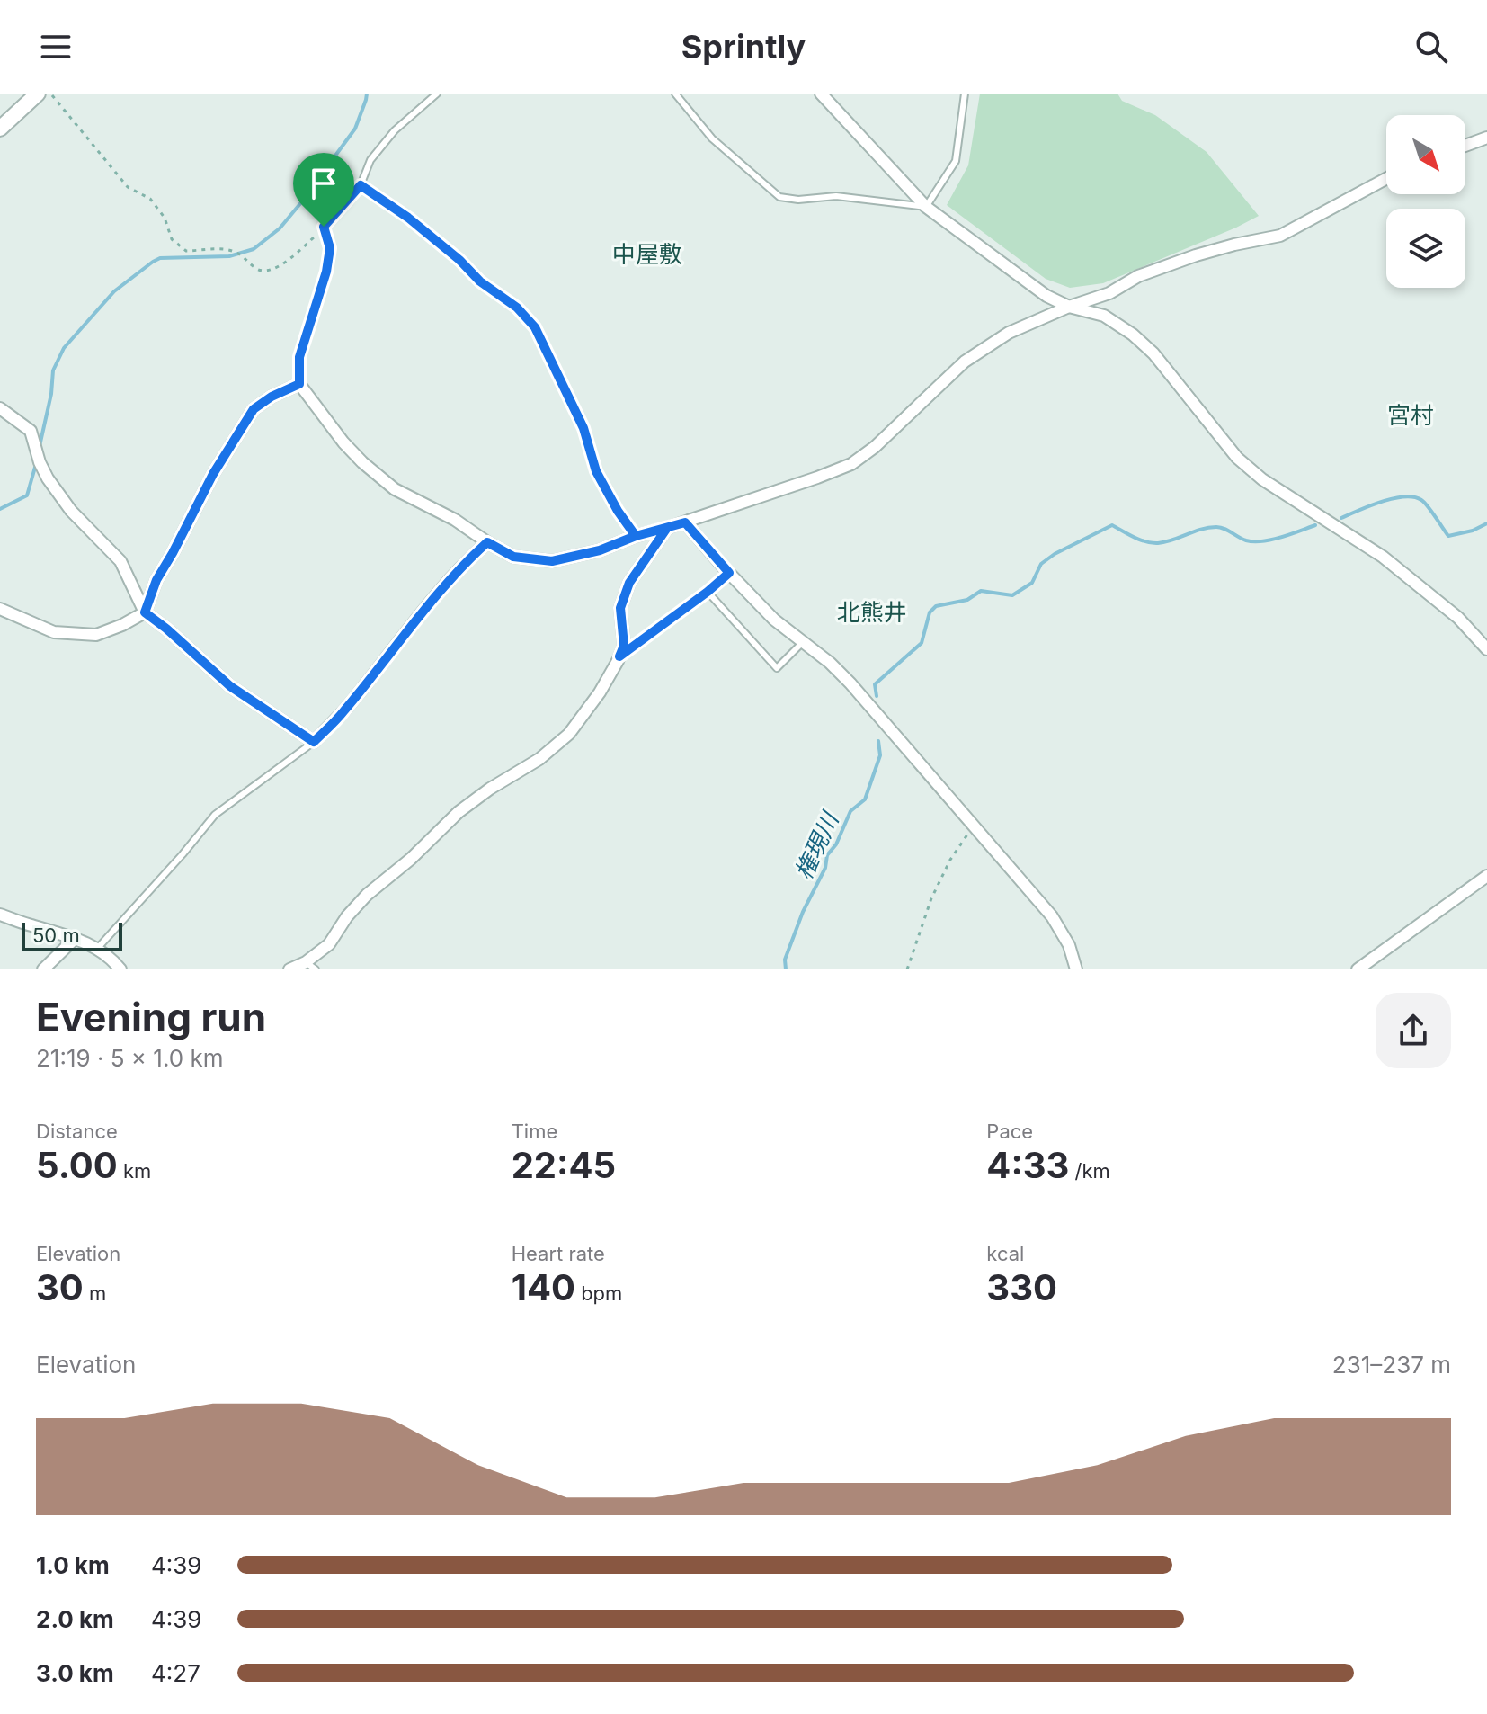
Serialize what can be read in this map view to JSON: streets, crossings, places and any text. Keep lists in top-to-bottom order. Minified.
{"districts":["中屋敷","宮村","北熊井"],"water":["権現川"],"scale_bar":"50 m","north":"bottom right","page":{"header":"Sprintly","scale":"50 m","heading":["Evening run","21:19 · 5 × 1.0 km"],"stats":[["Distance","5.00 km"],["Time","22:45"],["Pace","4:33 /km"],["Elevation","30 m"],["Heart rate","140 bpm"],["kcal","330"]],"chart":["Elevation","231–237 m"],"list":[{"name":"1.0 km","note":"4:39"},{"name":"2.0 km","note":"4:39"},{"name":"3.0 km","note":"4:27"}]}}
